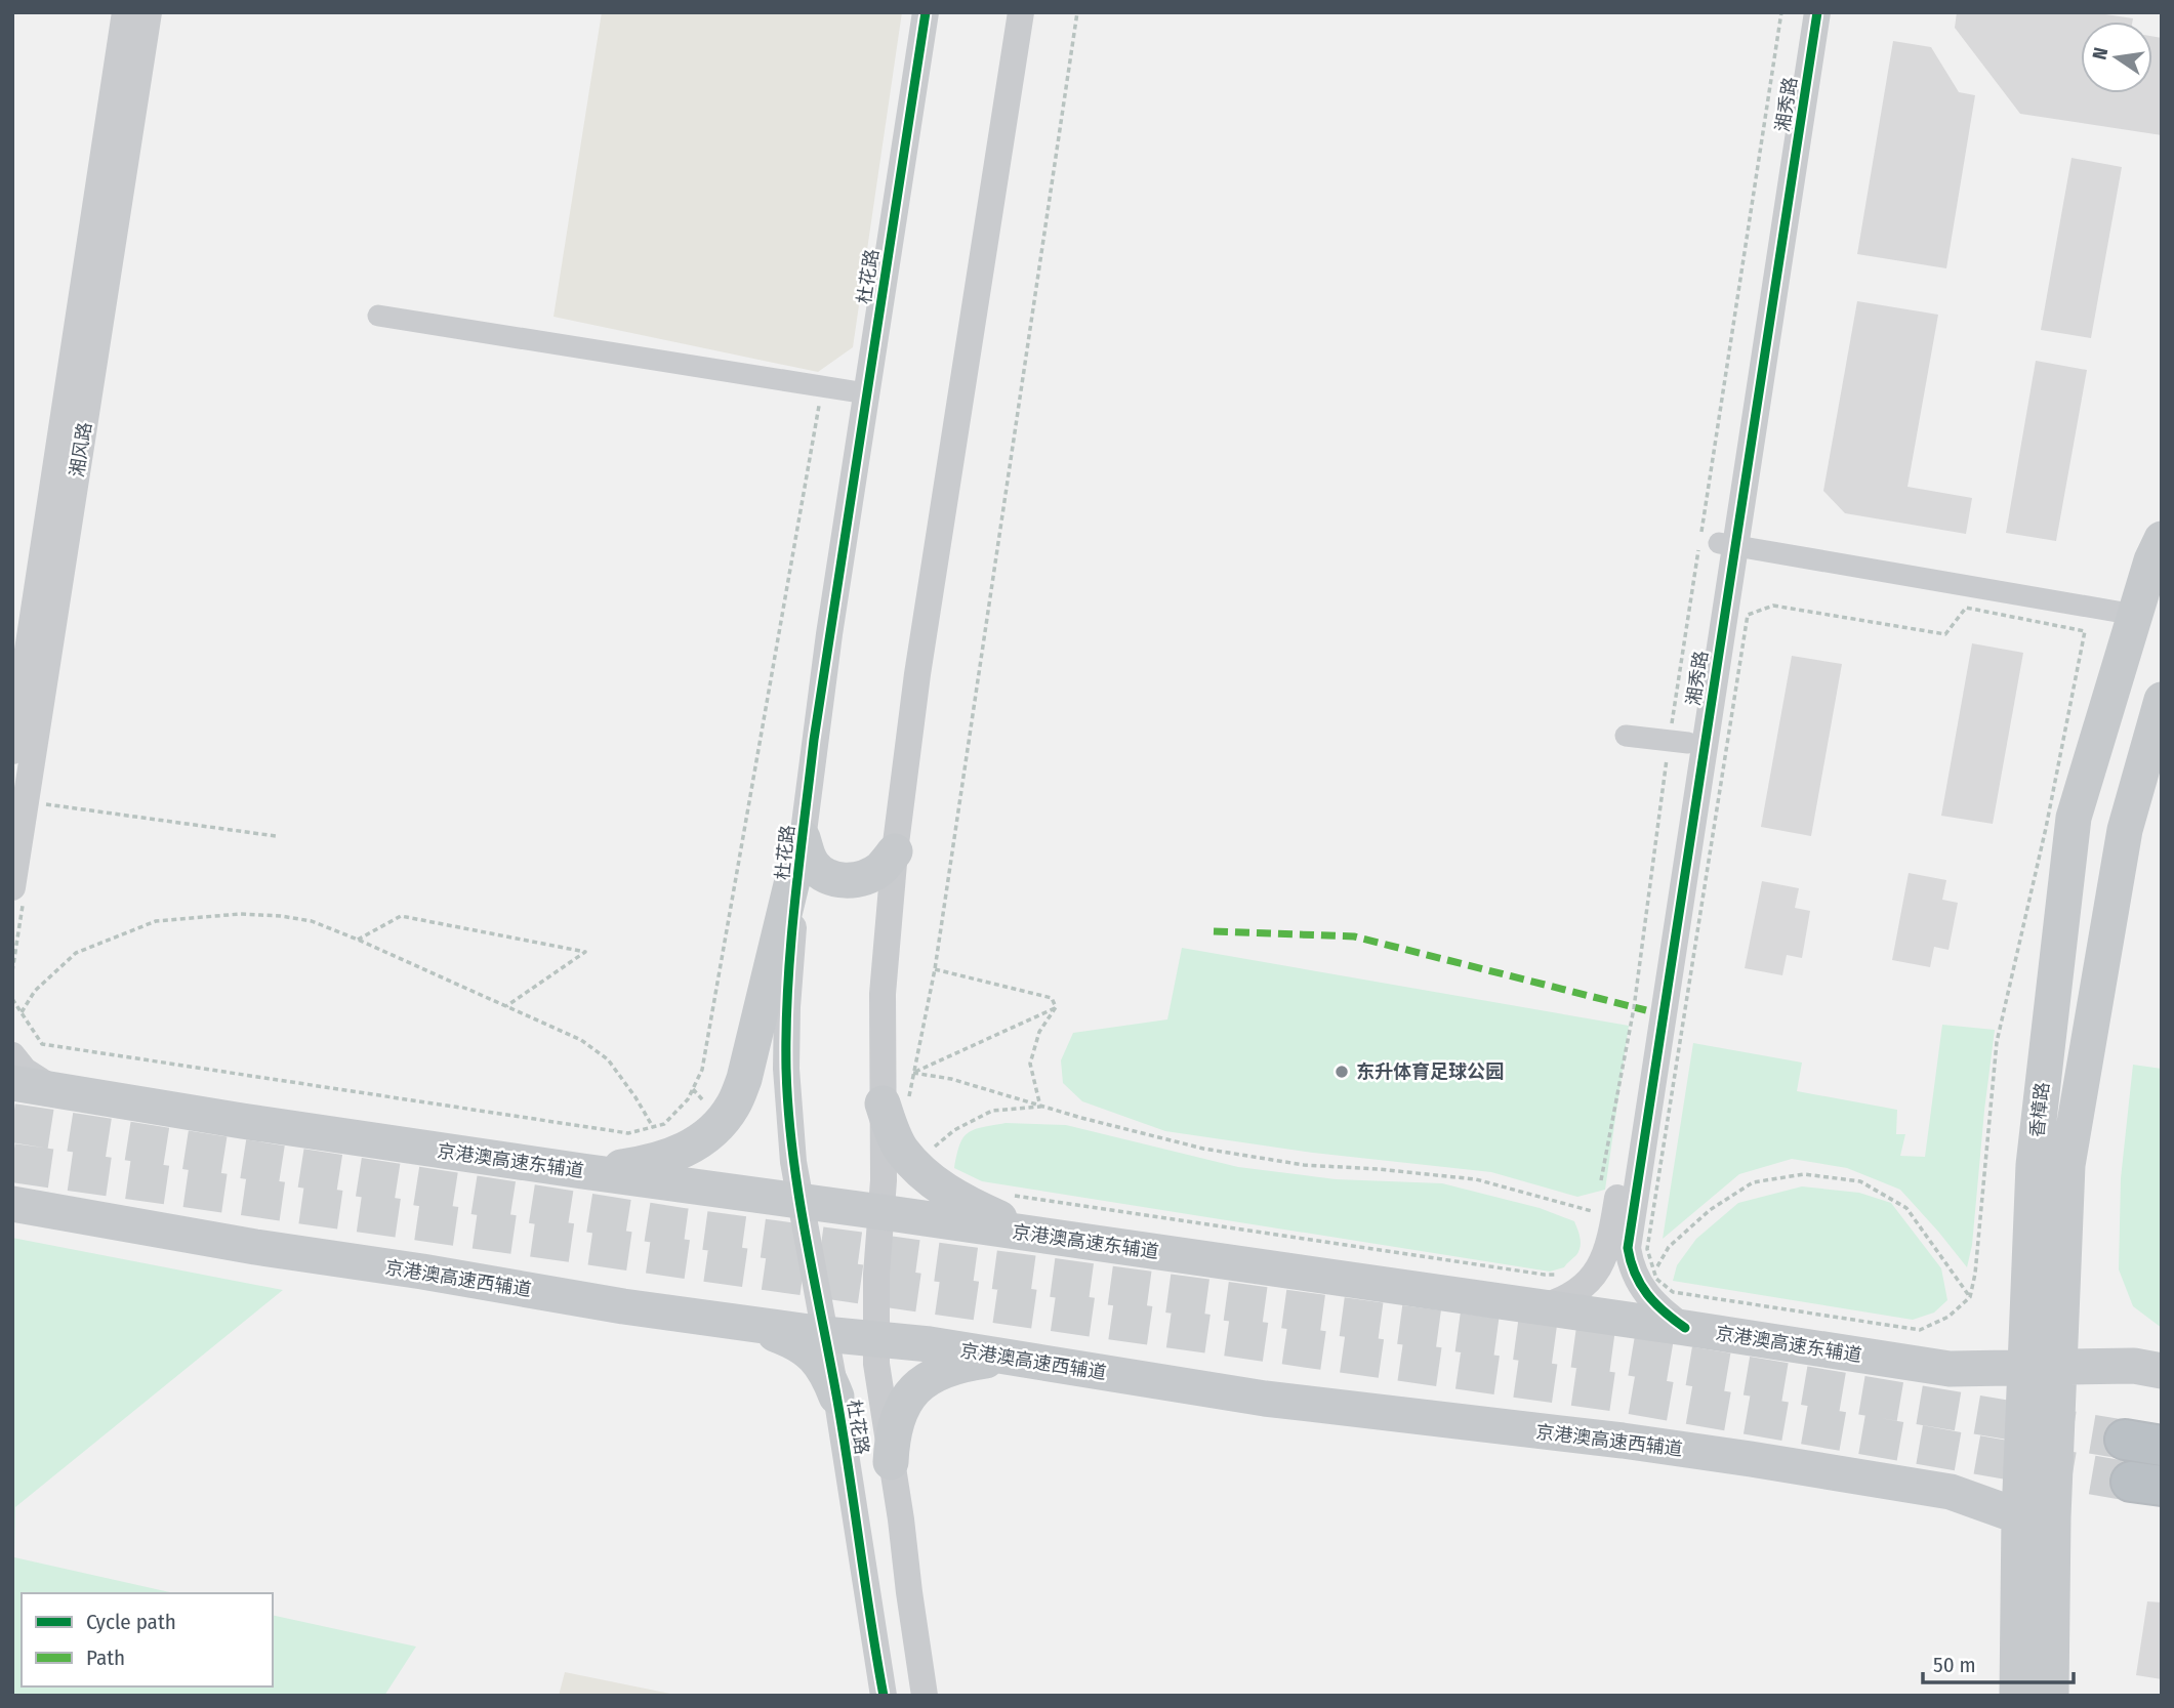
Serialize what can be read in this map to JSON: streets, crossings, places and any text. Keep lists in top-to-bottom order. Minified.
{"streets":{"main road":["香樟路","京港澳高速东辅道","京港澳高速西辅道"],"street":["湘秀路","杜花路","湘风路"]},"crossings":[["湘秀路","京港澳高速东辅道"],["杜花路","京港澳高速东辅道"],["杜花路","京港澳高速西辅道"],["香樟路","京港澳高速东辅道"],["香樟路","京港澳高速西辅道"]],"places":["东升体育足球公园"],"legend":["Cycle path","Path"],"scale_bar":"50 m","north":"left"}
